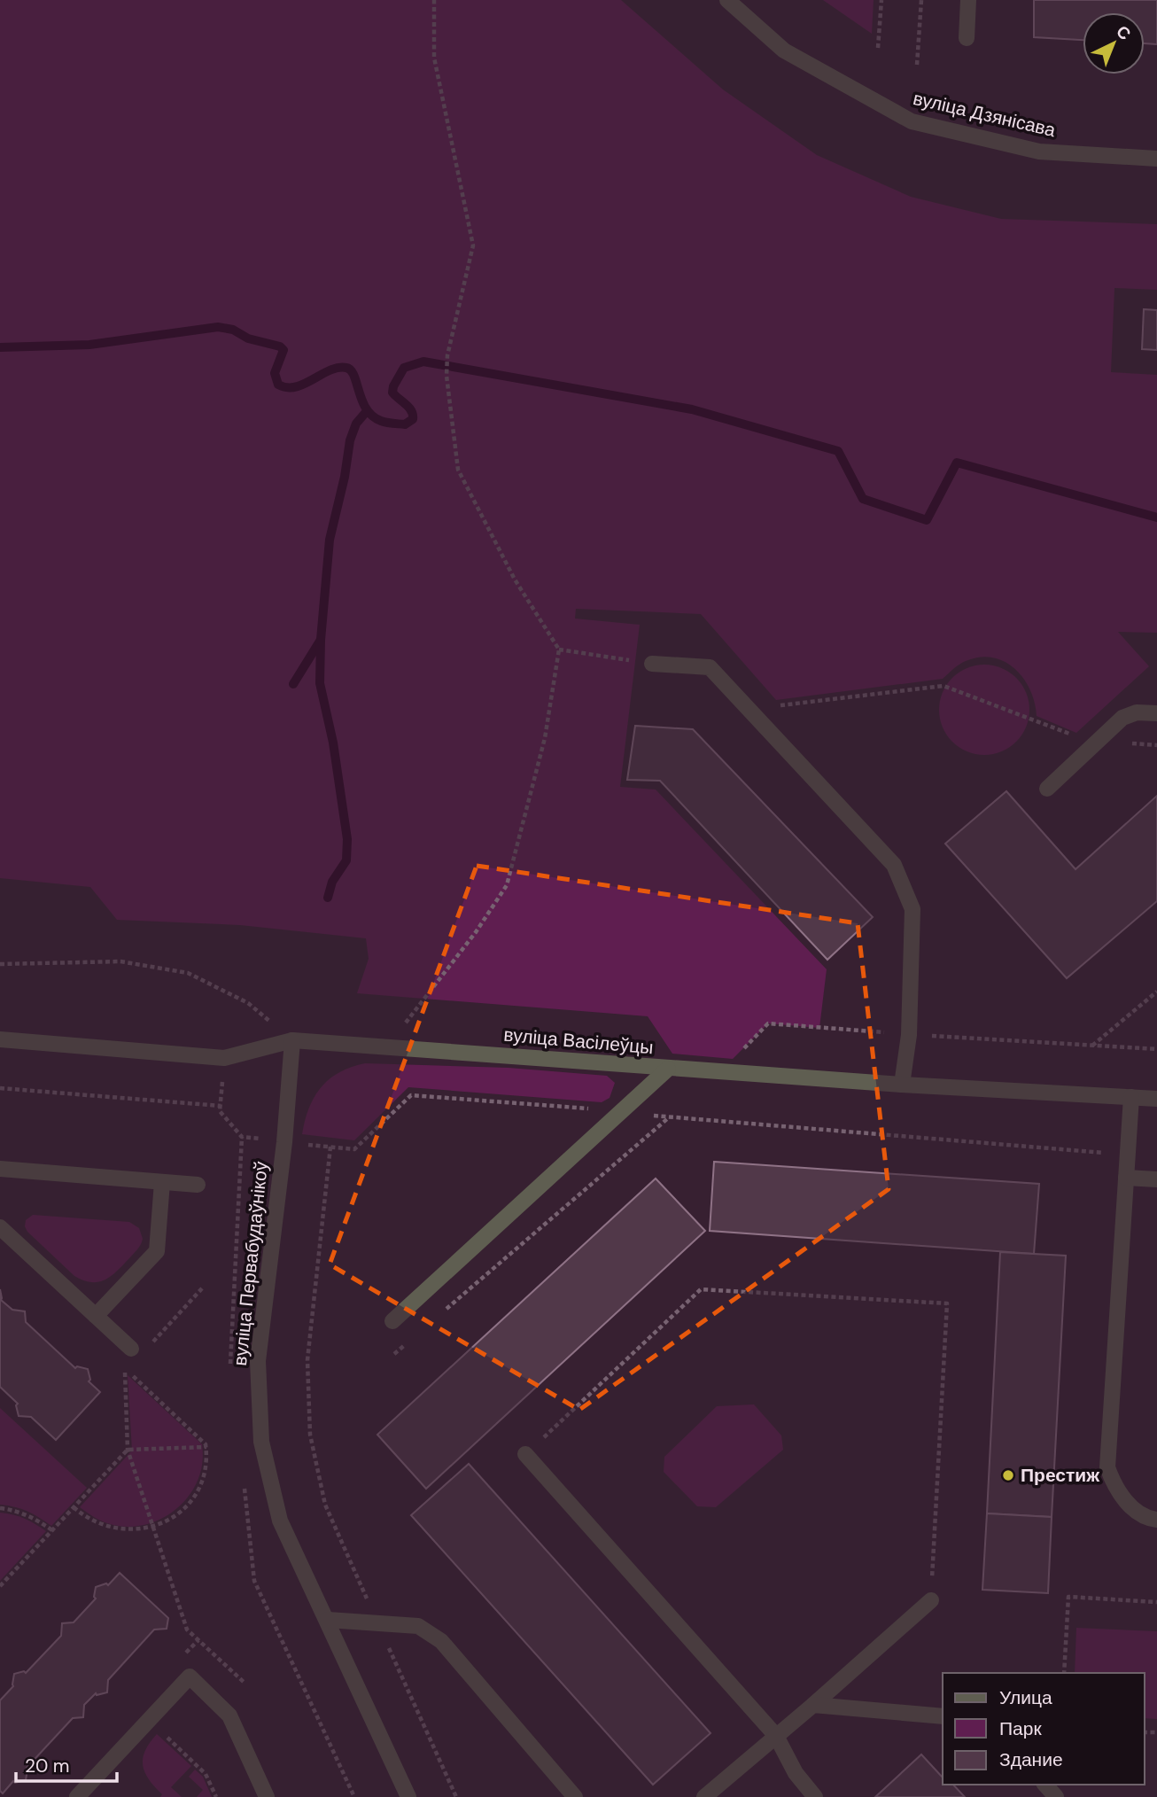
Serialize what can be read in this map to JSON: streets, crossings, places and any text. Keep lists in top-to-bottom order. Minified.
{"streets":{"street":["вуліца Дзянісава","вуліца Васілеўцы","вуліца Первабудаўнікоў"]},"crossings":[["вуліца Васілеўцы","вуліца Первабудаўнікоў"]],"places":["Престиж"],"legend":["Улица","Парк","Здание"],"scale_bar":"20 m","north":"top right"}
